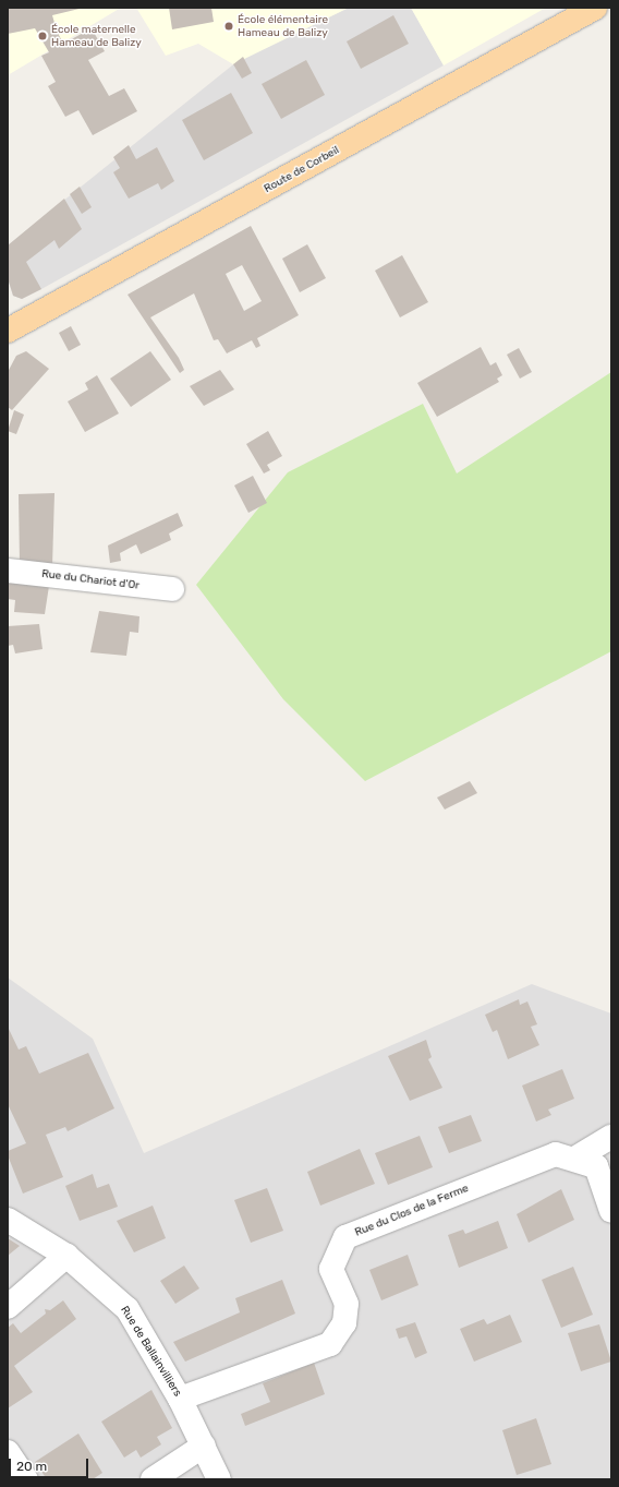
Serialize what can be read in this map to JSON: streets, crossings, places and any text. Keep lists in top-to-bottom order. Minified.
{"streets":{"main road":["Route de Corbeil"],"street":["Rue du Chariot d'Or","Rue du Clos de la Ferme","Rue de Ballainvilliers"]},"crossings":[["Rue du Clos de la Ferme","Rue de Ballainvilliers"]],"places":["École élémentaire Hameau de Balizy","École maternelle Hameau de Balizy"],"scale_bar":"20 m"}
